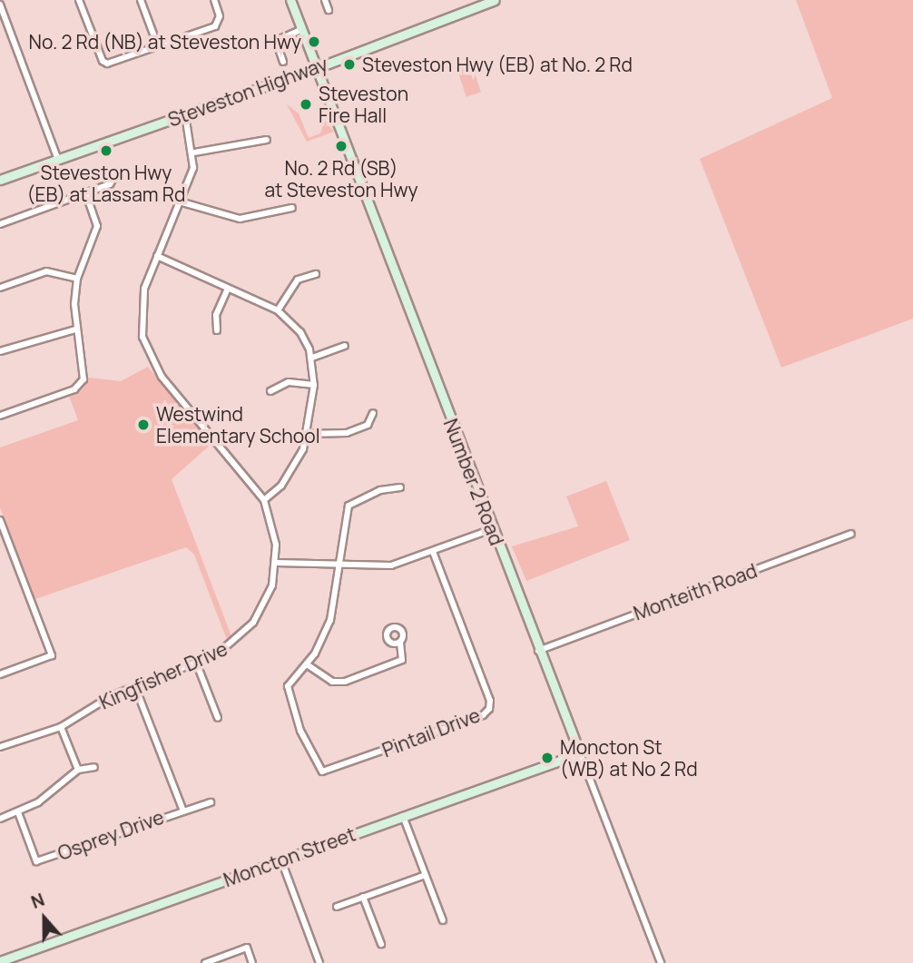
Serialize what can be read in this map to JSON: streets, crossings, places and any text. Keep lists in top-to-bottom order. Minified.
{"streets":{"street":["Steveston Highway","Number 2 Road","Monteith Road","Kingfisher Drive","Pintail Drive","Osprey Drive","Moncton Street"]},"crossings":[["Steveston Highway","Number 2 Road"],["Steveston Highway","Kingfisher Drive"],["Number 2 Road","Monteith Road"],["Number 2 Road","Moncton Street"],["Kingfisher Drive","Osprey Drive"]],"places":["No. 2 Rd (NB) at Steveston Hwy","Steveston Hwy (EB) at No. 2 Rd","Steveston Fire Hall","No. 2 Rd (SB) at Steveston Hwy","Steveston Hwy (EB) at Lassam Rd","Westwind Elementary School","Moncton St (WB) at No 2 Rd"],"north":"top"}
